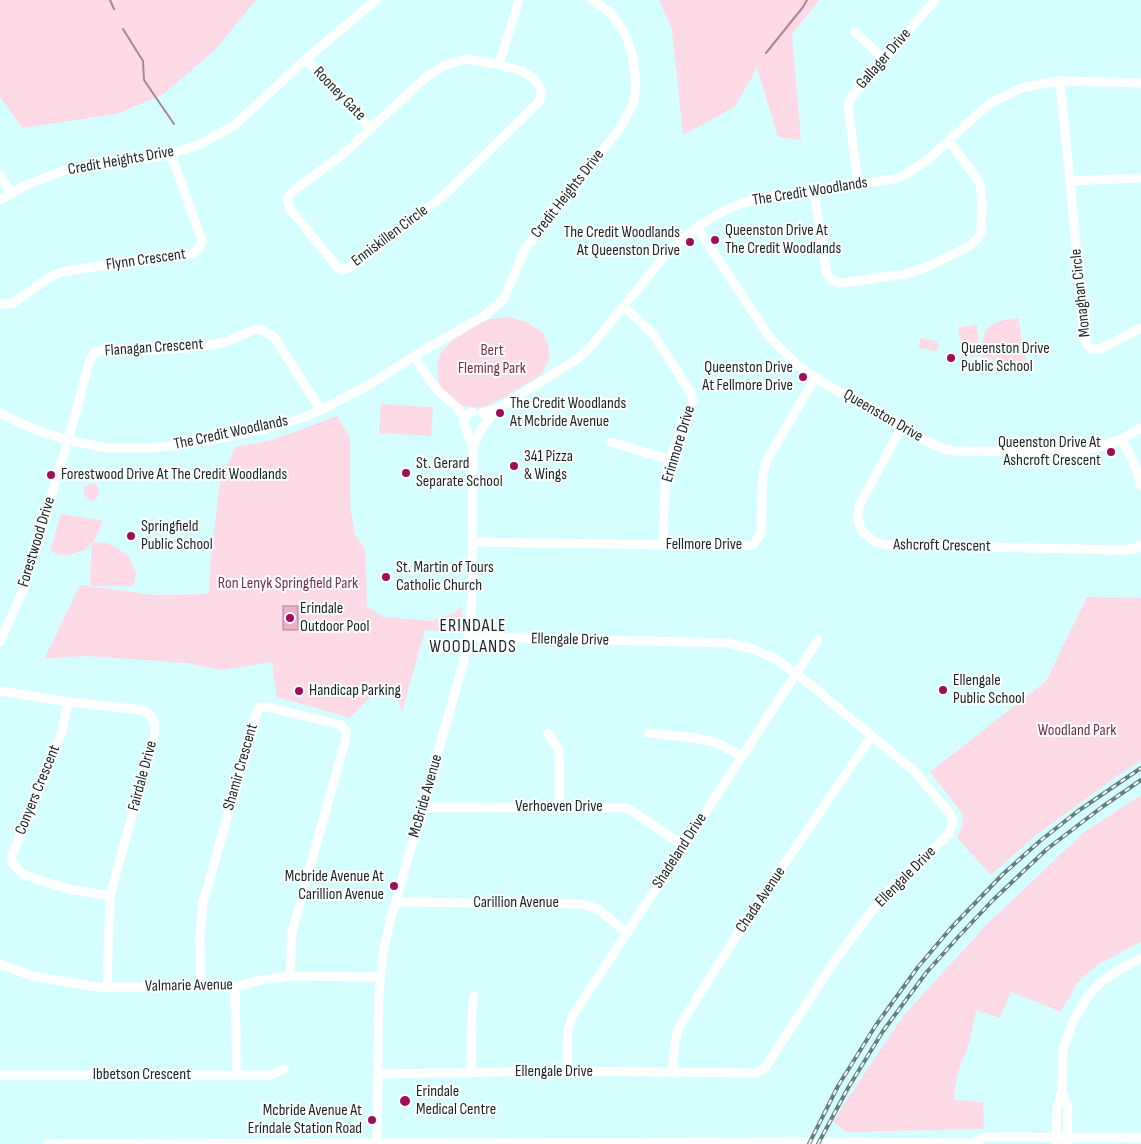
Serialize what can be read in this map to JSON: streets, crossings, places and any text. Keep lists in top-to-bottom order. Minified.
{"streets":{"street":["Gallager Drive","Rooney Gate","Credit Heights Drive","The Credit Woodlands","Enniskillen Circle","Flynn Crescent","Monaghan Circle","Flanagan Crescent","Queenston Drive","Erinmore Drive","Forestwood Drive","Fellmore Drive","Ashcroft Crescent","Ellengale Drive","Shamir Crescent","Fairdale Drive","Conyers Crescent","McBride Avenue","Verhoeven Drive","Shadeland Drive","Chada Avenue","Carillion Avenue","Valmarie Avenue","Ibbetson Crescent"]},"crossings":[["Gallager Drive","The Credit Woodlands"],["Rooney Gate","Credit Heights Drive"],["Rooney Gate","Enniskillen Circle"],["Credit Heights Drive","The Credit Woodlands"],["Credit Heights Drive","Flynn Crescent"],["The Credit Woodlands","Monaghan Circle"],["The Credit Woodlands","Flanagan Crescent"],["The Credit Woodlands","Queenston Drive"],["The Credit Woodlands","Erinmore Drive"],["The Credit Woodlands","Forestwood Drive"],["The Credit Woodlands","McBride Avenue"],["Flanagan Crescent","Forestwood Drive"],["Queenston Drive","Fellmore Drive"],["Queenston Drive","Ashcroft Crescent"],["Erinmore Drive","Fellmore Drive"],["Fellmore Drive","McBride Avenue"],["Ellengale Drive","McBride Avenue"],["Ellengale Drive","Shadeland Drive"],["Ellengale Drive","Chada Avenue"],["Shamir Crescent","Valmarie Avenue"],["Fairdale Drive","Conyers Crescent"],["Fairdale Drive","Valmarie Avenue"],["McBride Avenue","Verhoeven Drive"],["McBride Avenue","Carillion Avenue"],["McBride Avenue","Valmarie Avenue"],["Verhoeven Drive","Shadeland Drive"],["Shadeland Drive","Carillion Avenue"]],"districts":["ERINDALE WOODLANDS"],"parks":["Bert Fleming Park","Ron Lenyk Springfield Park","Woodland Park"],"places":["Queenston Drive At The Credit Woodlands","The Credit Woodlands At Queenston Drive","Queenston Drive Public School","Queenston Drive At Fellmore Drive","The Credit Woodlands At Mcbride Avenue","Queenston Drive At Ashcroft Crescent","341 Pizza & Wings","St. Gerard Separate School","Forestwood Drive At The Credit Woodlands","Springfield Public School","St. Martin of Tours Catholic Church","Erindale Outdoor Pool","Ellengale Public School","Handicap Parking","Mcbride Avenue At Carillion Avenue","Erindale Medical Centre","Mcbride Avenue At Erindale Station Road"]}
